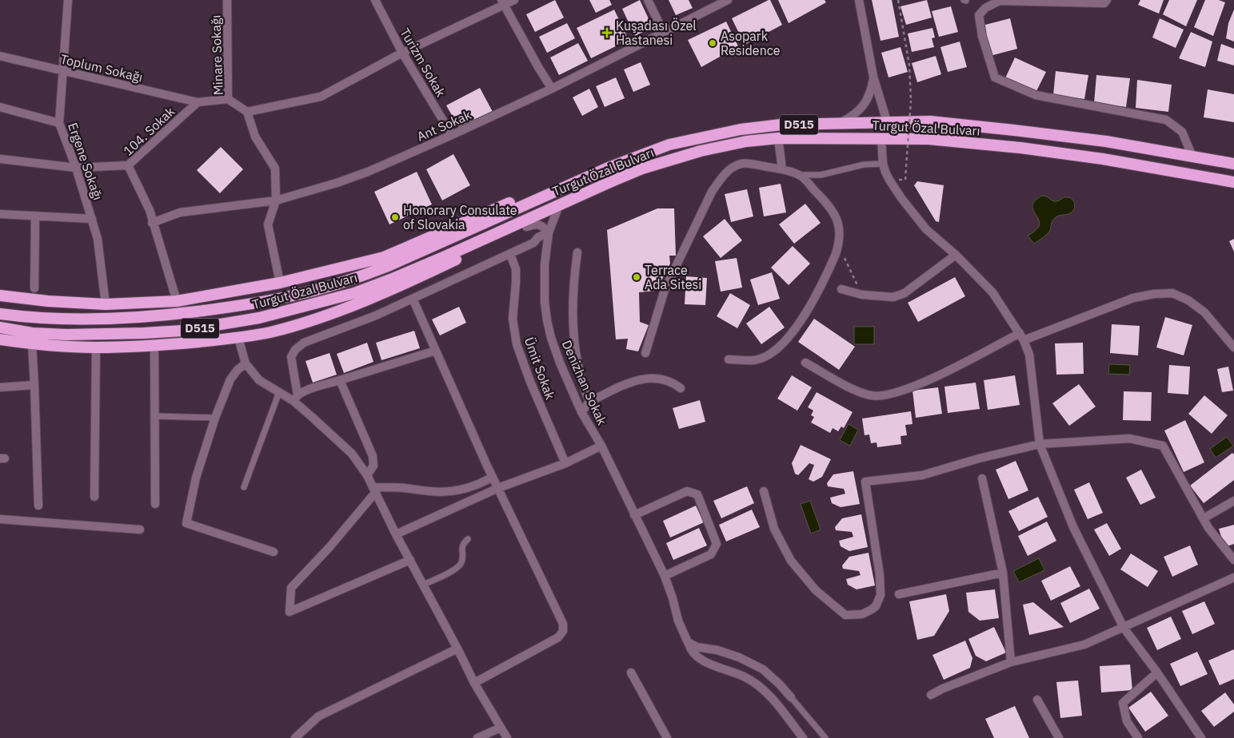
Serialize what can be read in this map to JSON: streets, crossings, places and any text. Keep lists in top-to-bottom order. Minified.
{"streets":{"highway":["D515","Turgut Özal Bulvarı"],"street":["Minare Sokağı","Turizm Sokak","Toplum Sokağı","Ant Sokak","104. Sokak","Ergene Sokağı","Ümit Sokak","Denizhan Sokak"]},"crossings":[["Turizm Sokak","Ant Sokak"],["Toplum Sokağı","104. Sokak"],["Toplum Sokağı","Ergene Sokağı"],["Ant Sokak","104. Sokak"]],"places":{"health":["Kuşadası Özel Hastanesi"],"other":["Asopark Residence","Honorary Consulate of Slovakia","Terrace Ada Sitesi"]}}
